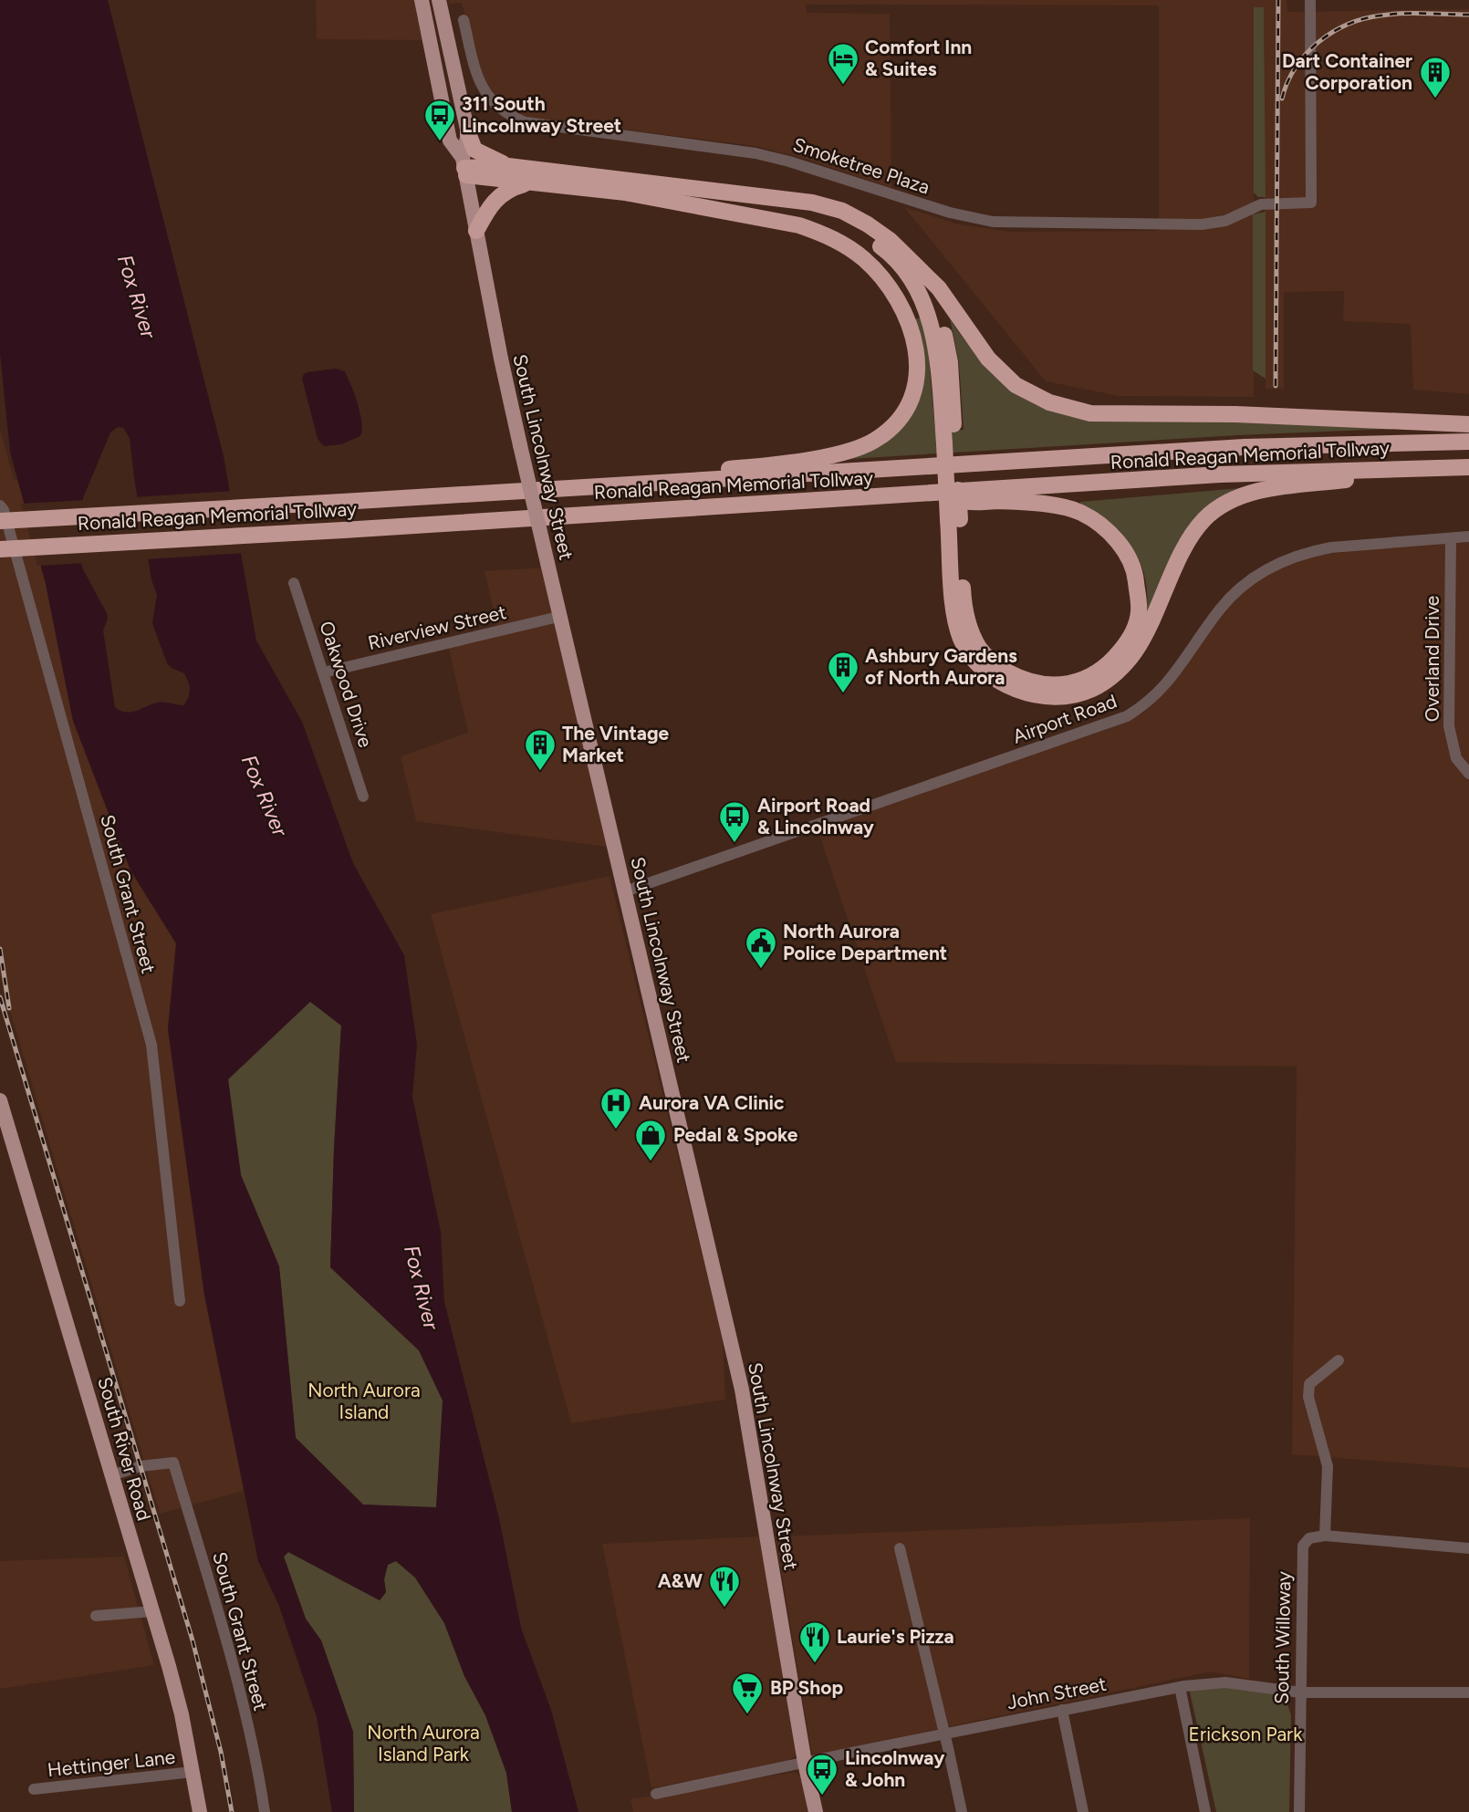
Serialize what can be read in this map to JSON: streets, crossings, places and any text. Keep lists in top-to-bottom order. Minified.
{"streets":{"highway":["Ronald Reagan Memorial Tollway"],"main road":["South Lincolnway Street","South River Road"],"street":["Smoketree Plaza","Riverview Street","Overland Drive","Oakwood Drive","Airport Road","South Grant Street","South Willoway","John Street","Hettinger Lane"]},"crossings":[["South Lincolnway Street","Riverview Street"],["South Lincolnway Street","Airport Road"],["South Lincolnway Street","John Street"],["Riverview Street","Oakwood Drive"],["Overland Drive","Airport Road"],["South Grant Street","South River Road"],["South River Road","Hettinger Lane"],["South Willoway","John Street"]],"water":["Fox River"],"parks":["North Aurora Island","North Aurora Island Park","Erickson Park"],"places":{"hotel":["Comfort Inn & Suites"],"building":["Dart Container Corporation","Ashbury Gardens of North Aurora","The Vintage Market"],"bus stop":["311 South Lincolnway Street","Airport Road & Lincolnway","Lincolnway & John"],"public building":["North Aurora Police Department"],"hospital":["Aurora VA Clinic"],"shop":["Pedal & Spoke"],"restaurant":["A&W","Laurie's Pizza"],"supermarket":["BP Shop"]}}
